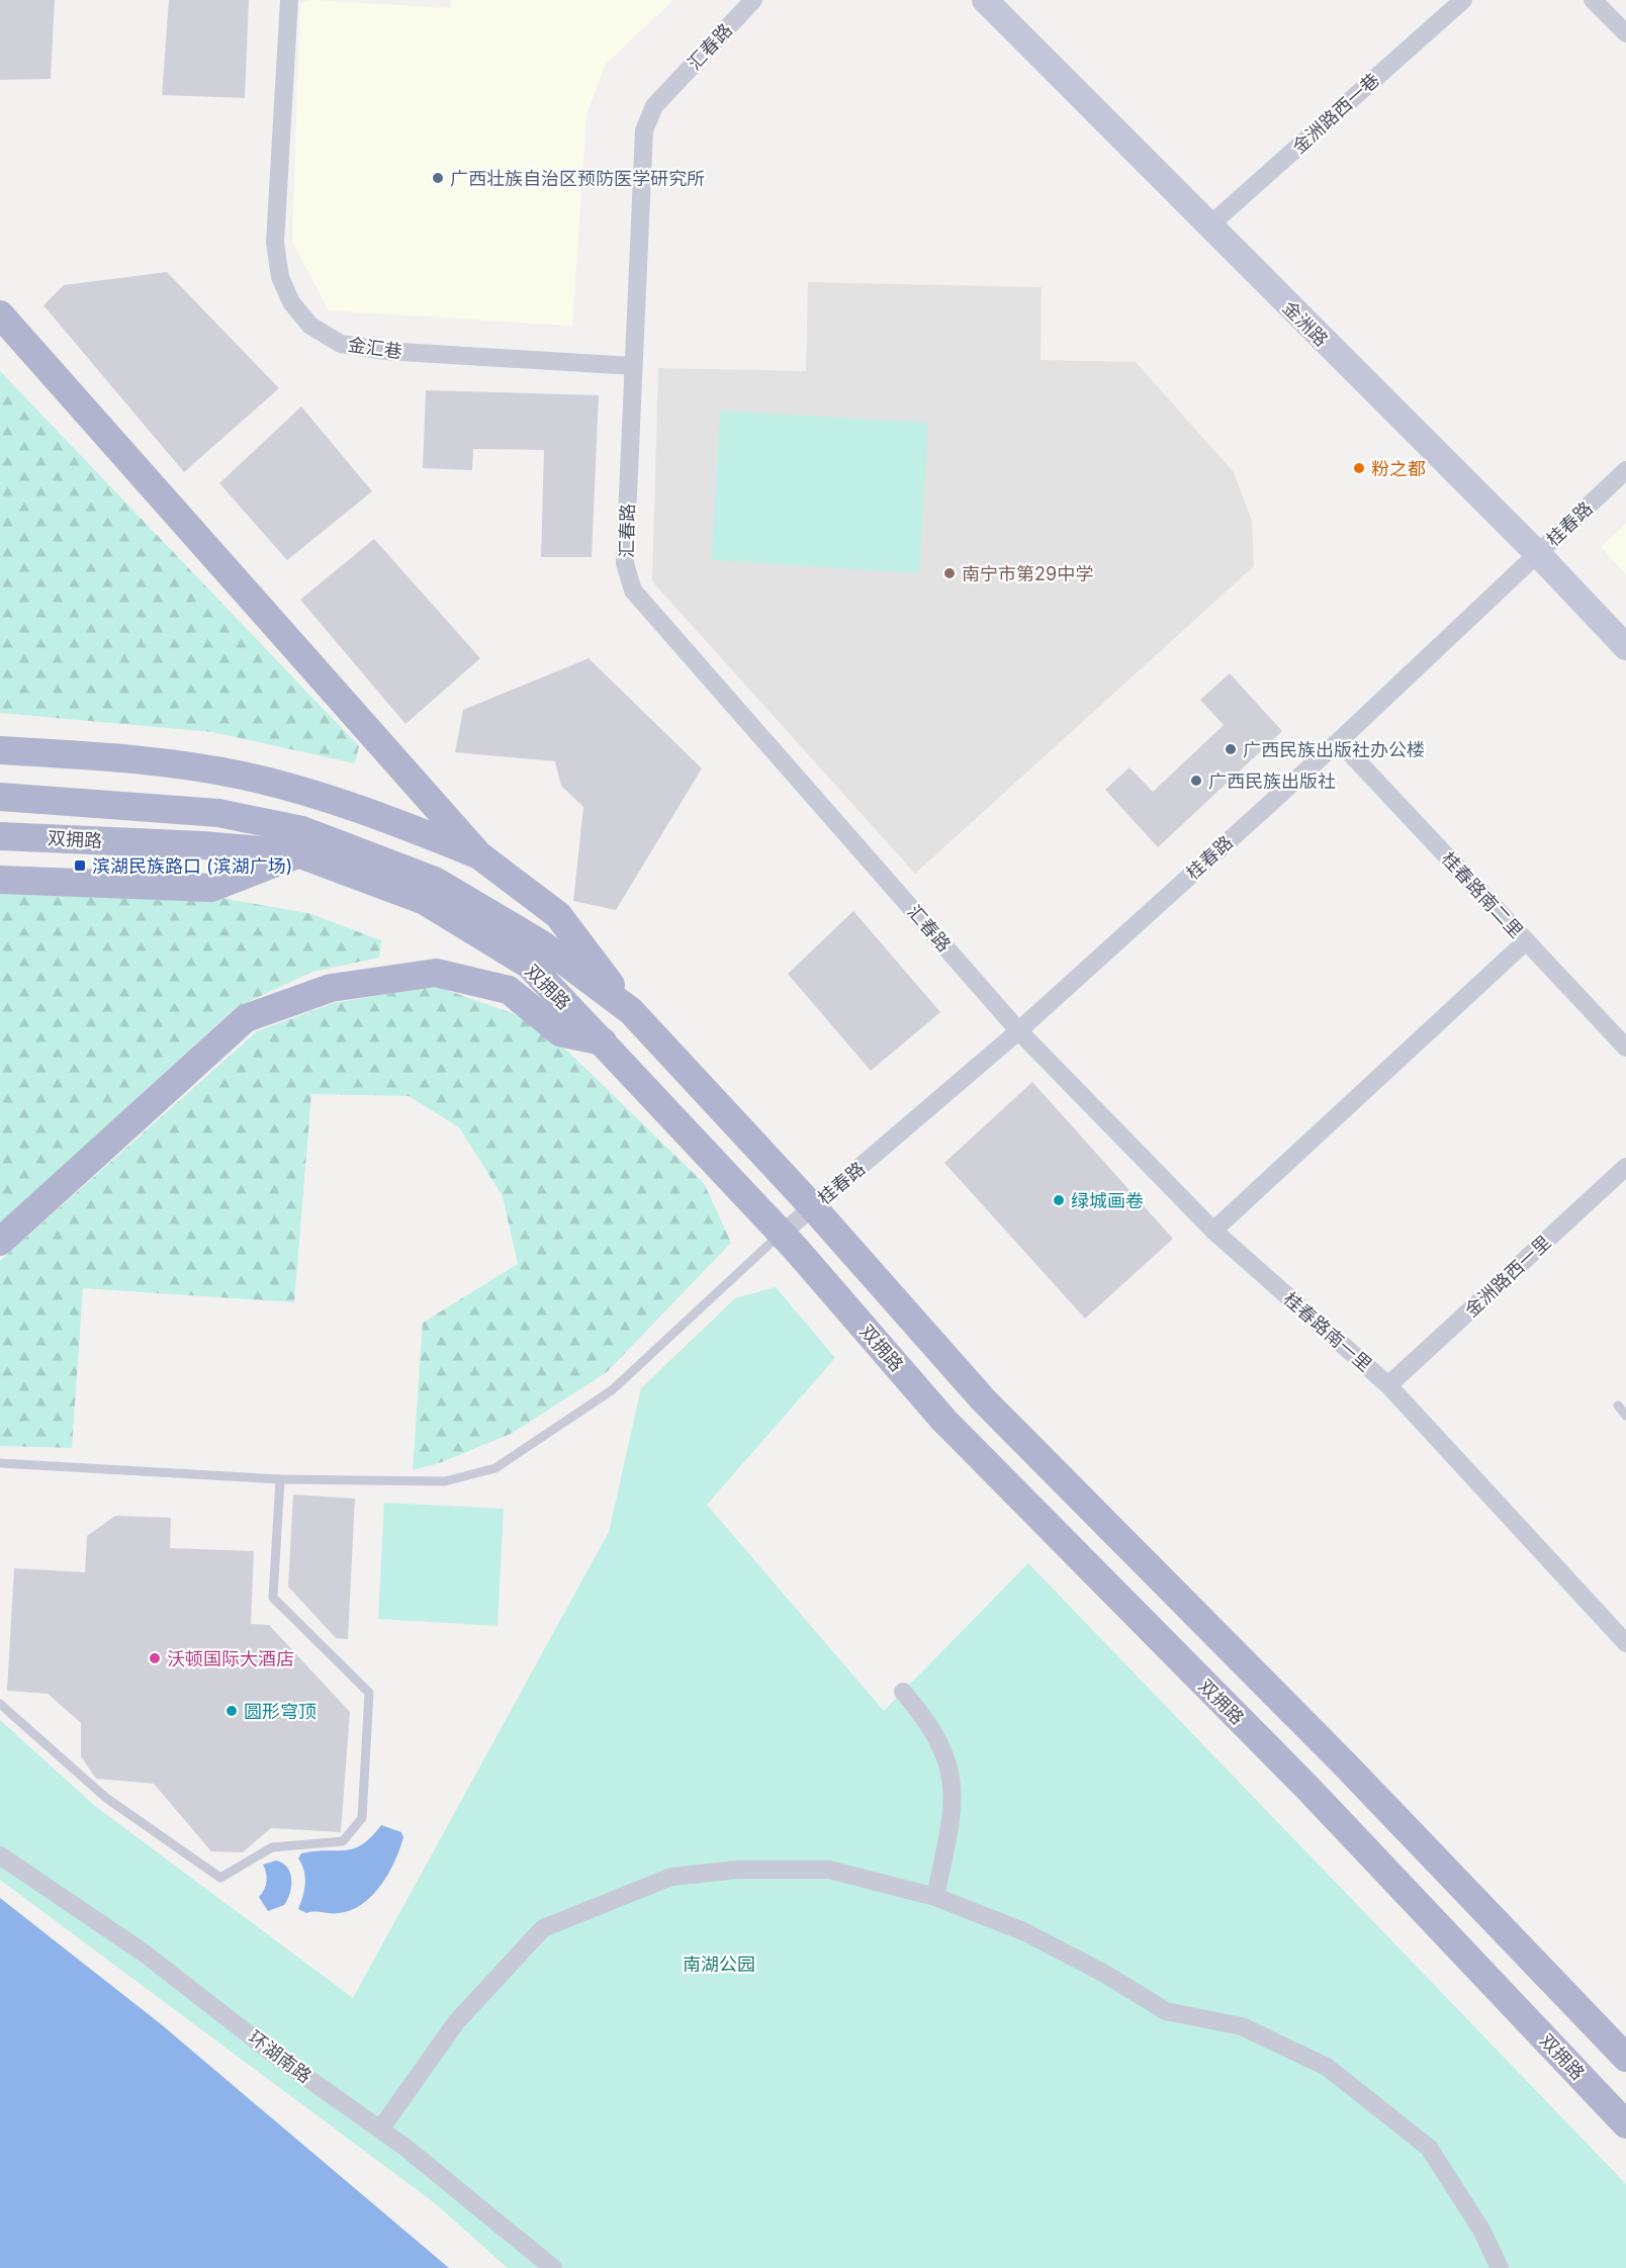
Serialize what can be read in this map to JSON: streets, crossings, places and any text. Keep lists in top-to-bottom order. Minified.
{"streets":{"main road":["金洲路","双拥路"],"street":["汇春路","金洲路西一巷","金汇巷","桂春路","桂春路南二里","金洲路西一里","桂春路南一里","环湖南路"]},"crossings":[["汇春路","金汇巷"],["汇春路","桂春路"],["汇春路","桂春路南一里"],["金洲路西一巷","金洲路"],["金洲路","桂春路"],["桂春路","双拥路"],["桂春路","桂春路南二里"],["桂春路","桂春路南一里"],["金洲路西一里","桂春路南一里"]],"parks":["南湖公园"],"places":{"other":["广西壮族自治区预防医学研究所","粉之都","南宁市第29中学","广西民族出版社办公楼","广西民族出版社","绿城画卷","沃顿国际大酒店","圆形穹顶"],"transit":["滨湖民族路口 (滨湖广场)"]}}
